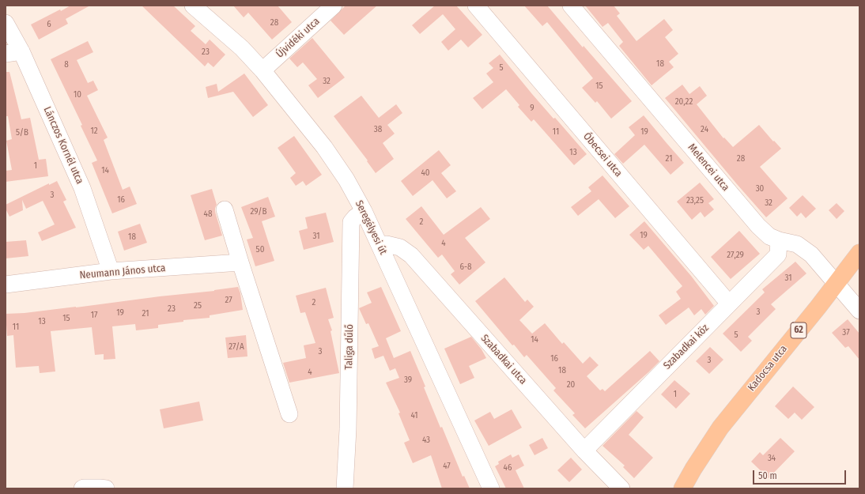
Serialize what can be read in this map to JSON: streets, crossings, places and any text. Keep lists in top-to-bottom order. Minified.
{"streets":{"main road":["62","Kadocsa utca"],"street":["Újvidéki utca","Lánczos Kornél utca","Óbecsei utca","Melencei utca","Seregélyesi út","Neumann János utca","Taliga dűlő","Szabadkai köz","Szabadkai utca"]},"crossings":[["Újvidéki utca","Seregélyesi út"],["Lánczos Kornél utca","Neumann János utca"],["Óbecsei utca","Szabadkai köz"],["Melencei utca","Szabadkai köz"],["Melencei utca","Kadocsa utca"],["Seregélyesi út","Taliga dűlő"],["Seregélyesi út","Szabadkai utca"],["Szabadkai köz","Szabadkai utca"]],"house_numbers":["28","6","23","18","8","5","32","15","10","20,22","9","38","24","12","11","19","5/B","13","21","28","1","14","40","30","3","16","23,25","32","29/B","48","2","19","31","18","4","50","27,29","6-8","31","27","2","25","23","3","19","21","17","15","13","11","37","5","14","27/A","3","16","3","18","4","39","20","1","41","43","34","47","46"],"scale_bar":"50 m"}
